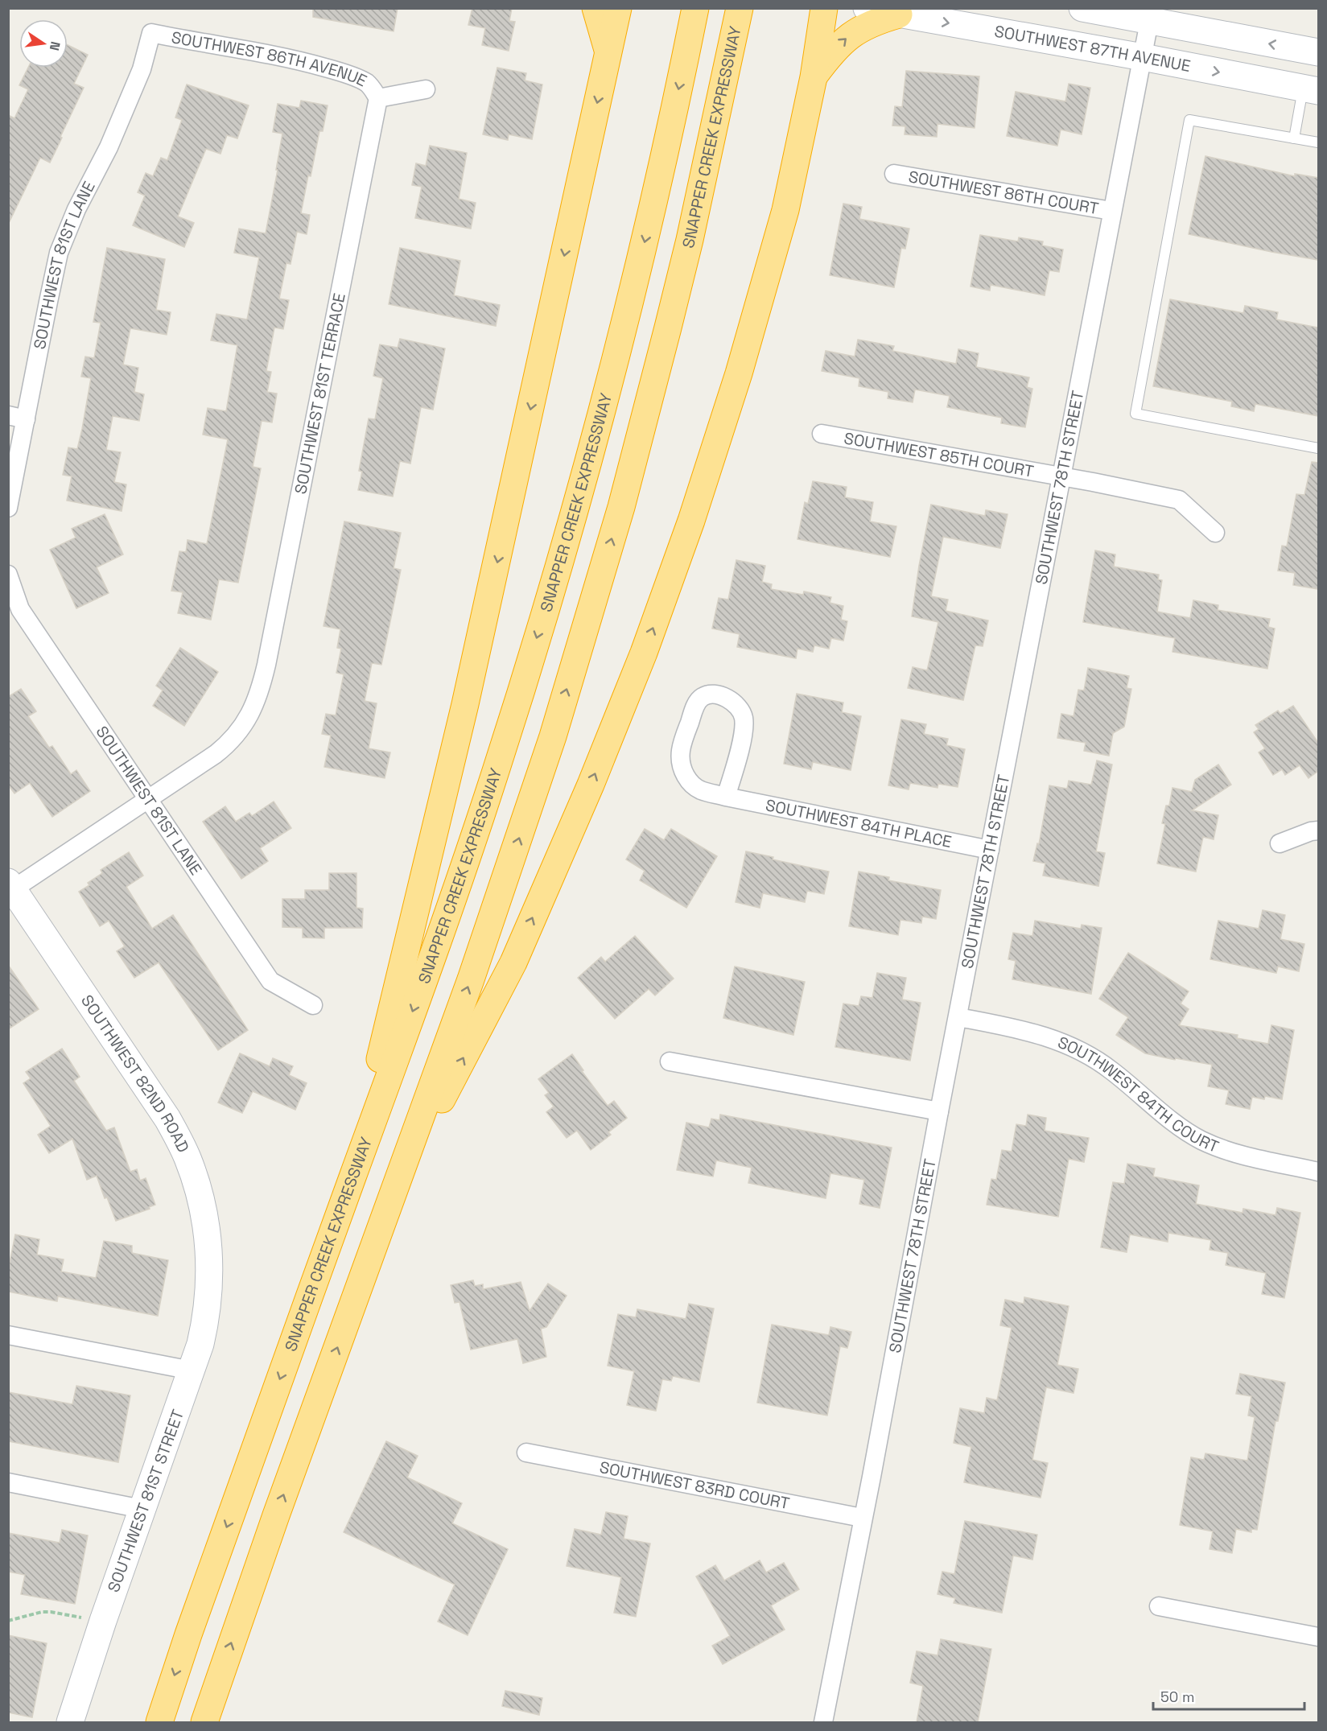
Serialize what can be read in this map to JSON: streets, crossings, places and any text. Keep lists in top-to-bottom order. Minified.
{"streets":{"highway":["SNAPPER CREEK EXPRESSWAY"],"street":["SOUTHWEST 87TH AVENUE","SOUTHWEST 86TH AVENUE","SOUTHWEST 86TH COURT","SOUTHWEST 81ST LANE","SOUTHWEST 81ST TERRACE","SOUTHWEST 85TH COURT","SOUTHWEST 78TH STREET","SOUTHWEST 84TH PLACE","SOUTHWEST 82ND ROAD","SOUTHWEST 84TH COURT","SOUTHWEST 83RD COURT","SOUTHWEST 81ST STREET"]},"crossings":[["SOUTHWEST 87TH AVENUE","SOUTHWEST 78TH STREET"],["SOUTHWEST 86TH AVENUE","SOUTHWEST 81ST LANE"],["SOUTHWEST 86TH AVENUE","SOUTHWEST 81ST TERRACE"],["SOUTHWEST 86TH COURT","SOUTHWEST 78TH STREET"],["SOUTHWEST 81ST LANE","SOUTHWEST 81ST TERRACE"],["SOUTHWEST 81ST TERRACE","SOUTHWEST 82ND ROAD"],["SOUTHWEST 85TH COURT","SOUTHWEST 78TH STREET"],["SOUTHWEST 78TH STREET","SOUTHWEST 84TH PLACE"],["SOUTHWEST 78TH STREET","SOUTHWEST 84TH COURT"],["SOUTHWEST 78TH STREET","SOUTHWEST 83RD COURT"],["SOUTHWEST 82ND ROAD","SOUTHWEST 81ST STREET"]],"scale_bar":"50 m","north":"right"}
